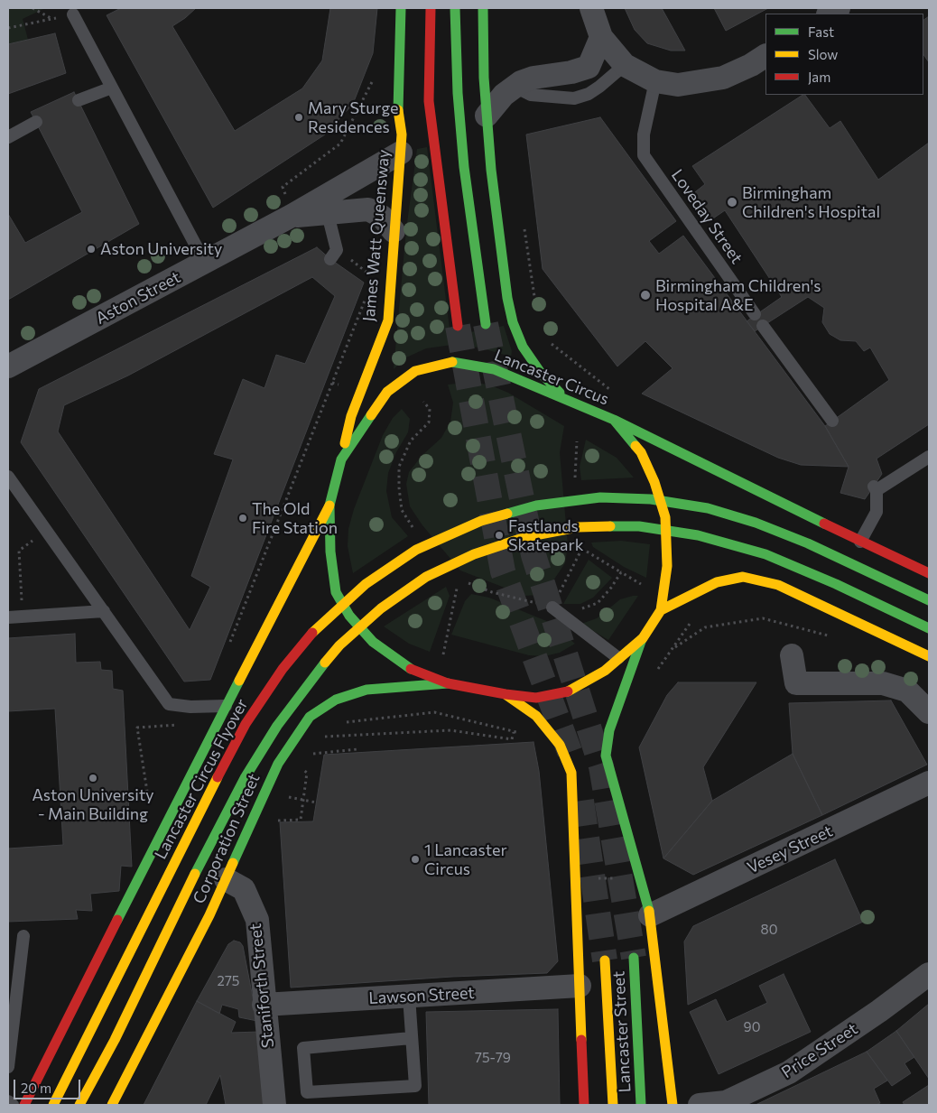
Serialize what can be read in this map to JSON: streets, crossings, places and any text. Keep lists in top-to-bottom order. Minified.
{"streets":{"main road":["James Watt Queensway","Lancaster Circus","Lancaster Circus Flyover","Corporation Street","Lancaster Street"],"street":["Aston Street","Vesey Street","Staniforth Street","Lawson Street","Price Street"],"lane":["Loveday Street"]},"crossings":[["James Watt Queensway","Aston Street"],["James Watt Queensway","Lancaster Circus"],["Lancaster Circus","Corporation Street"],["Corporation Street","Staniforth Street"],["Staniforth Street","Lawson Street"]],"places":["Mary Sturge Residences","Birmingham Children's Hospital","Aston University","Birmingham Children's Hospital A&E","The Old Fire Station","Fastlands Skatepark","Aston University - Main Building","1 Lancaster Circus"],"house_numbers":["80","275","90","75-79"],"legend":["Fast","Slow","Jam"],"scale_bar":"20 m"}
